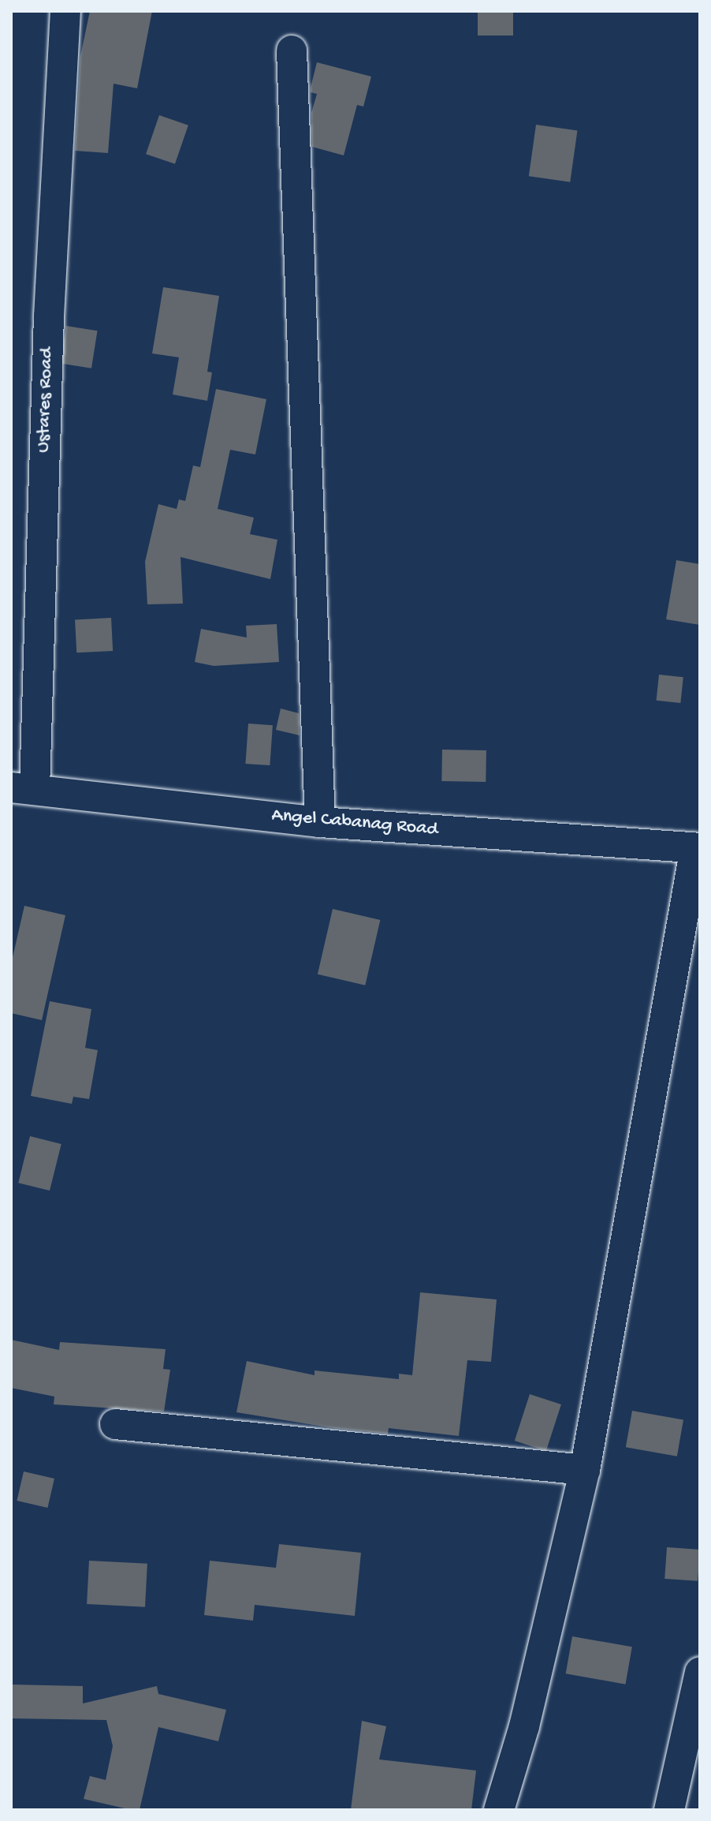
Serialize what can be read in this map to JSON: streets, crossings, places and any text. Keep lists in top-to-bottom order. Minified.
{"streets":{"street":["Ustares Road","Angel Cabanag Road"]},"crossings":[["Ustares Road","Angel Cabanag Road"]]}
